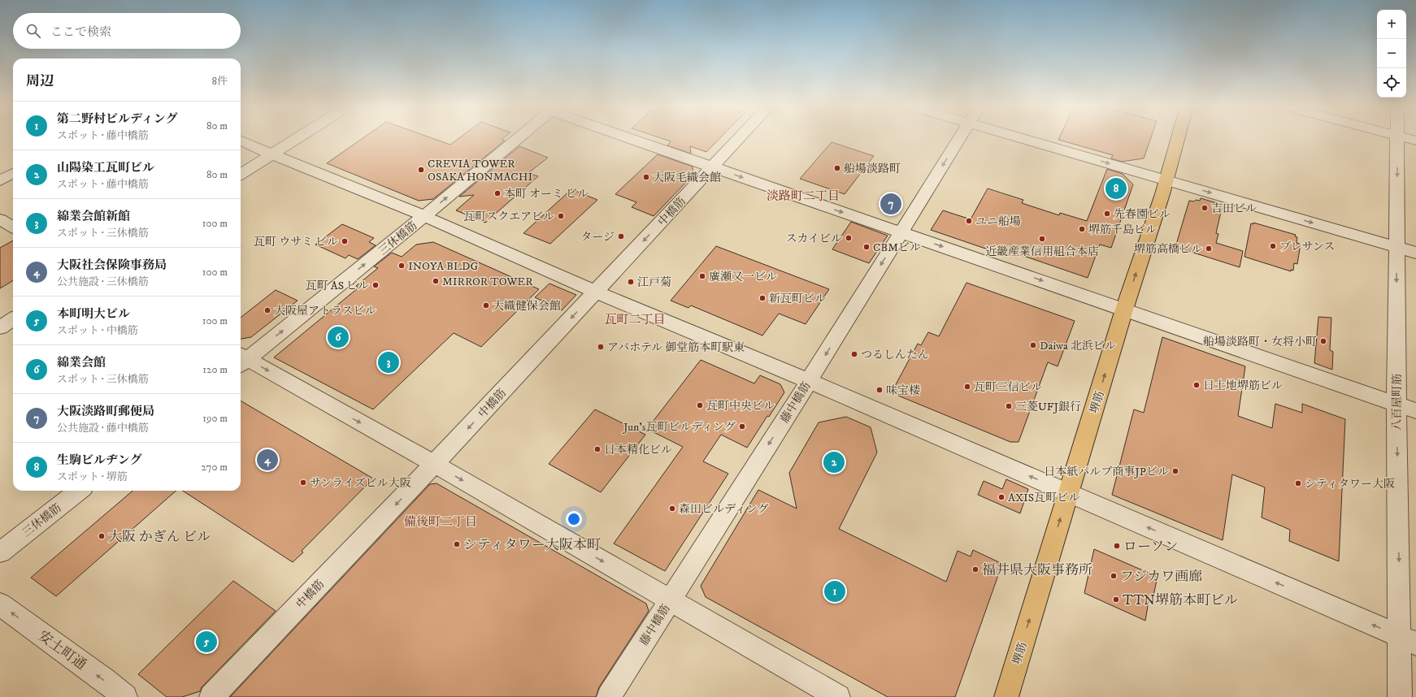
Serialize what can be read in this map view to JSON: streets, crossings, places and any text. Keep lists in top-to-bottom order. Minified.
{"streets":{"main road":["堺筋"],"street":["中橋筋","三休橋筋","藤中橋筋","八百屋町筋","安土町通"]},"one_way":["中橋筋","三休橋筋","藤中橋筋","堺筋","八百屋町筋","安土町通"],"districts":["淡路町二丁目","瓦町二丁目","備後町二丁目"],"places":["船場淡路町","CREVIA TOWER OSAKA HONMACHI","大阪毛織会館","本町 オーミ ビル","吉田ビル","先春園ビル","瓦町スクエアビル","ユニ船場","堺筋千島ビル","タージ","スカイビル","近畿産業信用組合本店","瓦町 ウサミ ビル","プレサンス","CBMビル","堺筋高橋ビル","INOYA BLDG","廣瀬又一ビル","MIRROR TOWER","江戸菊","瓦町 AS ビル","新瓦町ビル","大織健保会館","大阪屋アトラスビル","船場淡路町・女将小町","Daiwa 北浜ビル","アパホテル 御堂筋本町駅東","つるしんたん","日土地堺筋ビル","瓦町三信ビル","味宝楼","瓦町中央ビル","三菱UFJ銀行","Jun’s瓦町ビルディング","日本精化ビル","日本紙パルプ商事JPビル","サンライズビル大阪","シティタワー大阪","AXIS瓦町ビル","森田ビルディング","大阪 かぎん ビル","シティタワー大阪本町","ローソン","福井県大阪事務所","フジカワ画廊","TTN堺筋本町ビル"],"page":{"map_buttons":["+","−"],"search":"ここで検索","heading":["周辺","8件"],"list":[{"mark":"1","name":"第二野村ビルディング","note":"スポット · 藤中橋筋","value":"80 m"},{"mark":"2","name":"山陽染工瓦町ビル","note":"スポット · 藤中橋筋","value":"80 m"},{"mark":"3","name":"綿業会館新館","note":"スポット · 三休橋筋","value":"100 m"},{"mark":"4","name":"大阪社会保険事務局","note":"公共施設 · 三休橋筋","value":"100 m"},{"mark":"5","name":"本町明大ビル","note":"スポット · 中橋筋","value":"100 m"},{"mark":"6","name":"綿業会館","note":"スポット · 三休橋筋","value":"120 m"},{"mark":"7","name":"大阪淡路町郵便局","note":"公共施設 · 藤中橋筋","value":"190 m"},{"mark":"8","name":"生駒ビルヂング","note":"スポット · 堺筋","value":"270 m"}],"pins":["8","7","6","3","4","2","1","5"]}}
